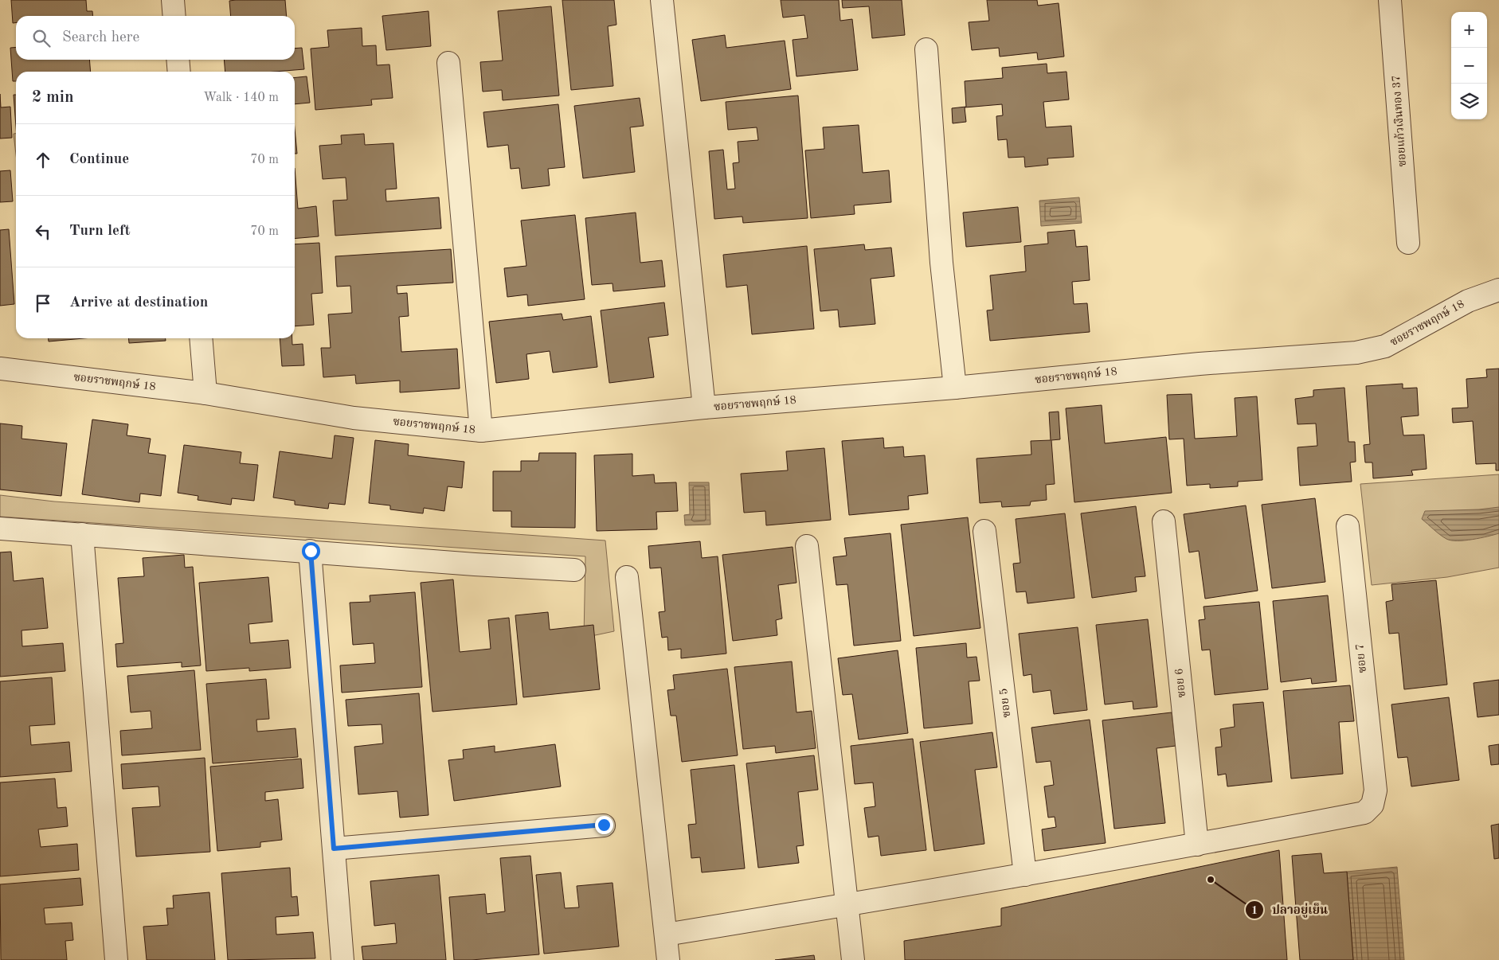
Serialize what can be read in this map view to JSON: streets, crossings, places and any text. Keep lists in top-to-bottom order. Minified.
{"streets":{"street":["ซอยแก้วเงินทอง 37","ซอยราชพฤกษ์ 18","ซอย 7","ซอย 6","ซอย 5"]},"crossings":[["ซอย 7","ซอย 6"]],"places":["ปลาอยู่เย็น"],"page":{"map_buttons":["+","−"],"search":"Search here","heading":["2 min","Walk · 140 m"],"list":[["Continue","70 m"],["Turn left","70 m"],"Arrive at destination"]}}
